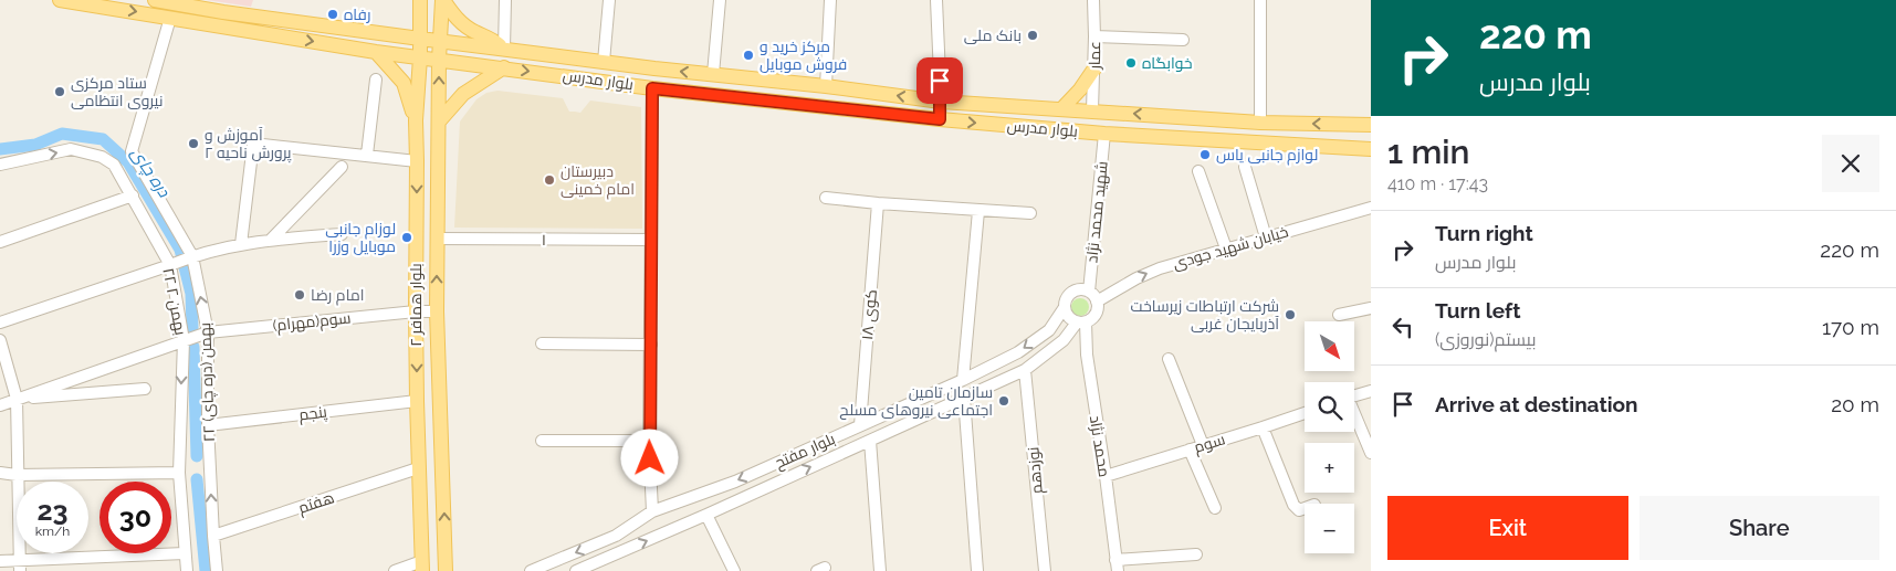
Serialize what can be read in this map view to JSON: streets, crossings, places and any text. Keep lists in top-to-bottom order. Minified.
{"streets":{"main road":["بلوار مدرس","بلوار همافر ۲"],"street":["عمار","شهید محمد نژاد","۱","خیابان شهید جودی","۲۲ بهمن ۲","کوی ۱۸","سوم(مهرام)","۲۲ بهمن (دره چای)","پنجم","سوم","محمد نژاد","بلوار مفتح","نوزدهم","هفتم"]},"crossings":[["عمار","بلوار مدرس"],["بلوار مدرس","شهید محمد نژاد"],["بلوار مدرس","بلوار همافر ۲"],["بلوار مدرس","۲۲ بهمن (دره چای)"],["شهید محمد نژاد","خیابان شهید جودی"],["شهید محمد نژاد","محمد نژاد"],["شهید محمد نژاد","بلوار مفتح"],["۱","بلوار همافر ۲"],["خیابان شهید جودی","محمد نژاد"],["خیابان شهید جودی","بلوار مفتح"],["۲۲ بهمن ۲","سوم(مهرام)"],["بلوار همافر ۲","سوم(مهرام)"],["بلوار همافر ۲","پنجم"],["بلوار همافر ۲","هفتم"],["کوی ۱۸","بلوار مفتح"],["سوم(مهرام)","۲۲ بهمن (دره چای)"],["۲۲ بهمن (دره چای)","پنجم"],["۲۲ بهمن (دره چای)","هفتم"],["سوم","محمد نژاد"],["محمد نژاد","بلوار مفتح"],["بلوار مفتح","نوزدهم"]],"one_way":["خیابان شهید جودی"],"water":["دره چای"],"places":["رفاه","بانک ملی","مرکز خرید و فروش موبایل","خوابگاه","ستاد مرکزی نیروی انتظامی","آموزش و پرورش ناحیه ۲","لوازم جانبی یاس","دبیرستان امام خمینی","لوزام جانبی موبایل وزرا","امام رضا","شرکت ارتباطات زیرساخت آذربایجان غربی","سازمان تامین اجتماعی نیروهای مسلح"],"north":"bottom right","page":{"turn":["220 m","بلوار مدرس"],"heading":["1 min","410 m · 17:43"],"list":[{"name":"Turn right","note":"بلوار مدرس","value":"220 m"},{"name":"Turn left","note":"بیستم(نوروزی)","value":"170 m"},{"name":"Arrive at destination","value":"20 m"}],"map_buttons":["+","−"],"speed":"23 km/h","limit":"30","buttons":["Exit","Share"]}}
